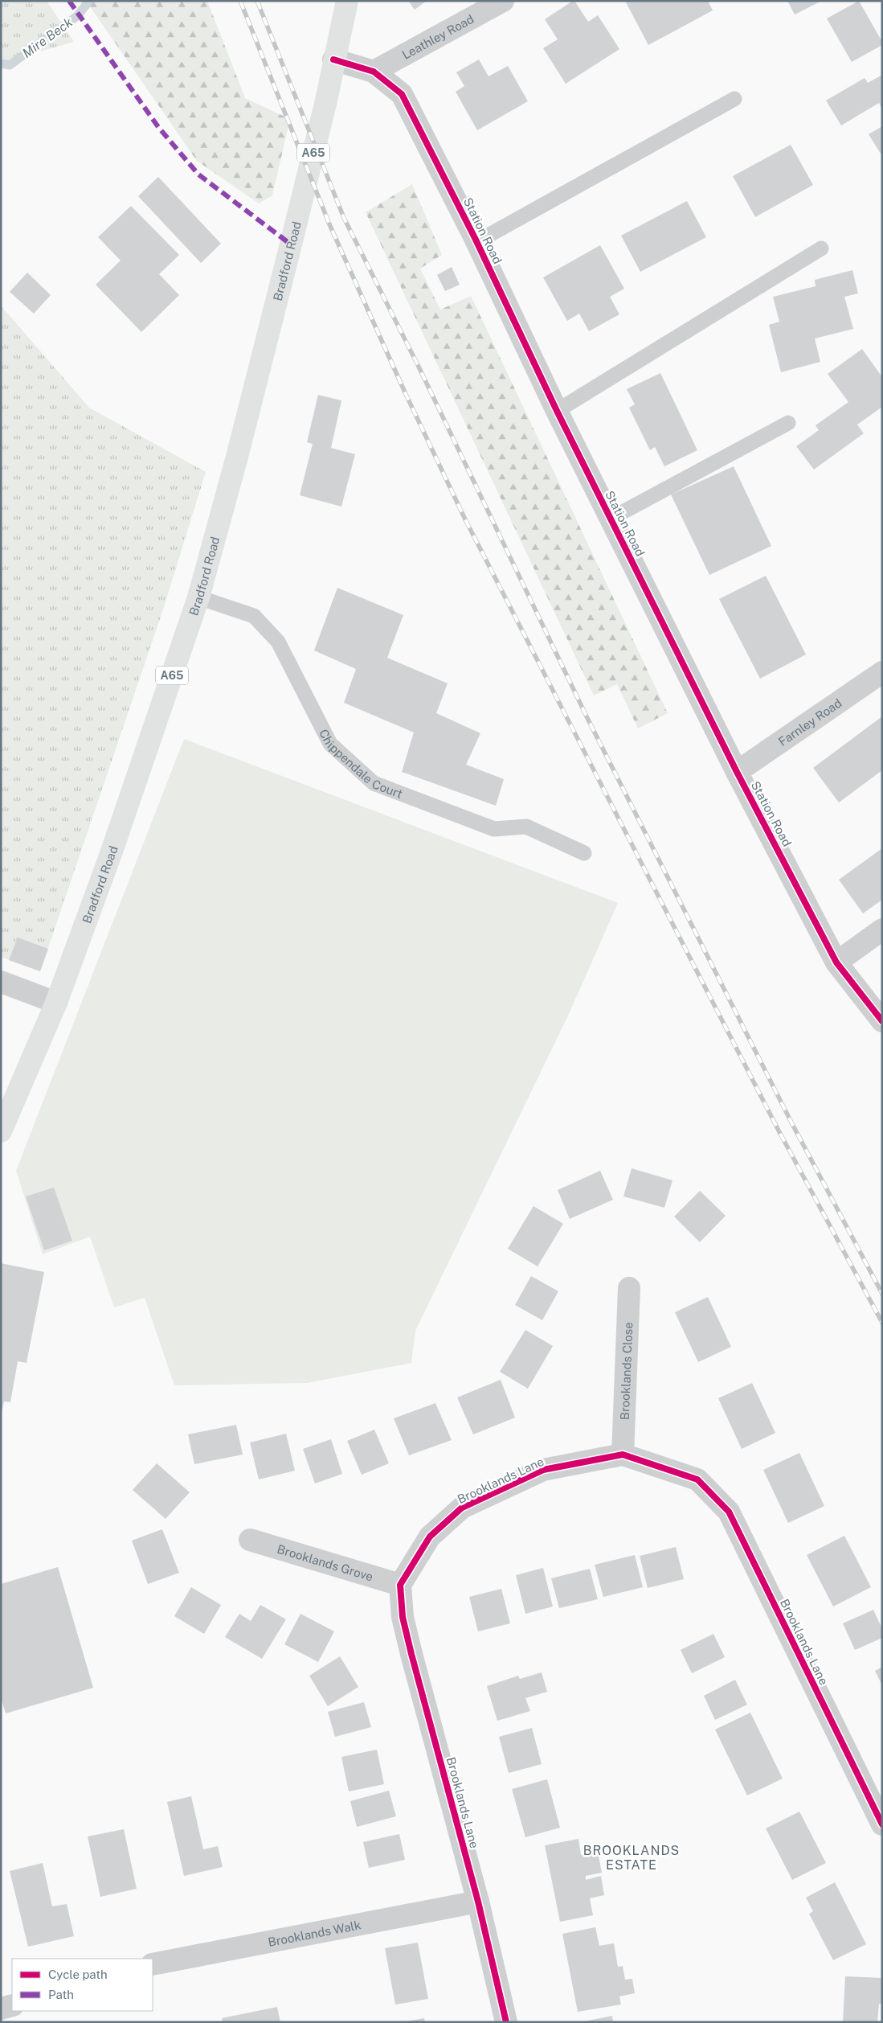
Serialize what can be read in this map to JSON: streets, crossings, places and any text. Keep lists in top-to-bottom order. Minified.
{"streets":{"main road":["A65","Bradford Road"],"street":["Leathley Road","Station Road","Farnley Road","Brooklands Close","Brooklands Lane","Brooklands Grove","Brooklands Walk"],"lane":["Chippendale Court"]},"crossings":[["Leathley Road","Station Road"],["Station Road","Bradford Road"],["Station Road","Farnley Road"],["Bradford Road","Chippendale Court"],["Brooklands Close","Brooklands Lane"],["Brooklands Lane","Brooklands Grove"],["Brooklands Lane","Brooklands Walk"]],"districts":["BROOKLANDS ESTATE"],"water":["Mire Beck"],"legend":["Cycle path","Path"]}
